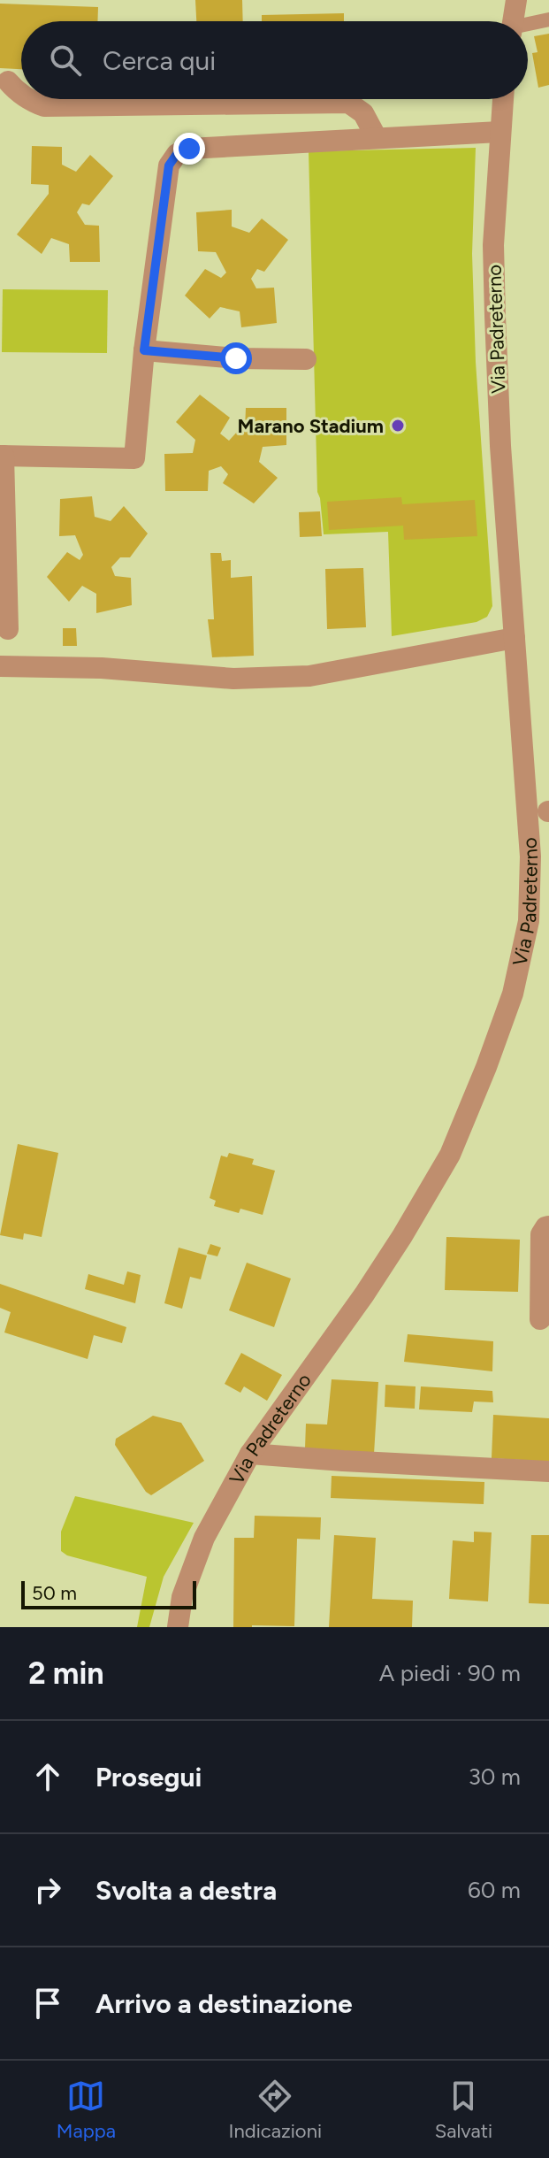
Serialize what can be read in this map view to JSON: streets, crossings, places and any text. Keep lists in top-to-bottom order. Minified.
{"streets":{"street":["Via Padreterno"]},"places":["Marano Stadium"],"scale_bar":"50 m","page":{"search":"Cerca qui","scale":"50 m","heading":["2 min","A piedi · 90 m"],"list":[["Prosegui","30 m"],["Svolta a destra","60 m"],"Arrivo a destinazione"],"nav":["Mappa","Indicazioni","Salvati"]}}
